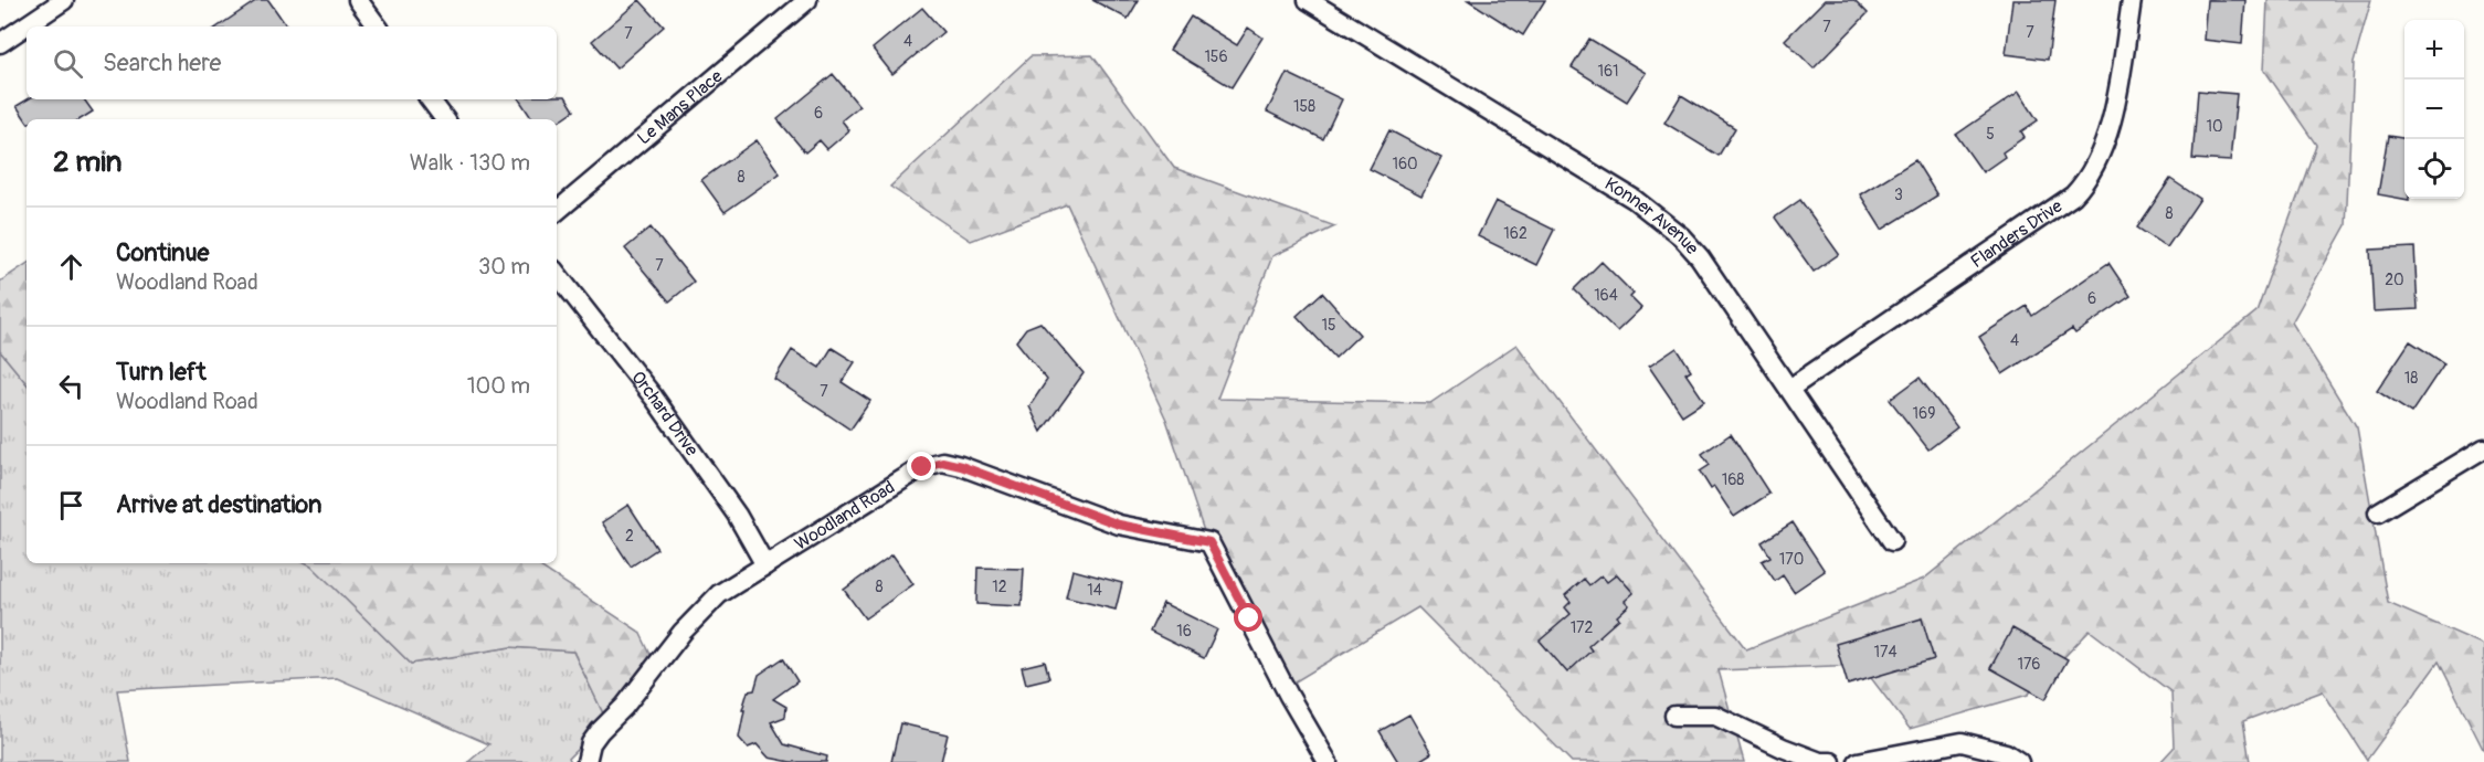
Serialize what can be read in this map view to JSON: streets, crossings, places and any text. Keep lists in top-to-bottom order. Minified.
{"streets":{"street":["Le Mans Place","Konner Avenue","Flanders Drive","Orchard Drive","Woodland Road"]},"crossings":[["Konner Avenue","Flanders Drive"],["Orchard Drive","Woodland Road"]],"house_numbers":["7","7","7","4","156","161","158","6","10","5","160","8","3","8","162","7","20","164","6","15","4","18","7","169","168","2","170","8","12","14","172","16","174","176"],"page":{"map_buttons":["+","−"],"search":"Search here","heading":["2 min","Walk · 130 m"],"list":[["Continue","Woodland Road","30 m"],["Turn left","Woodland Road","100 m"],"Arrive at destination"]}}
